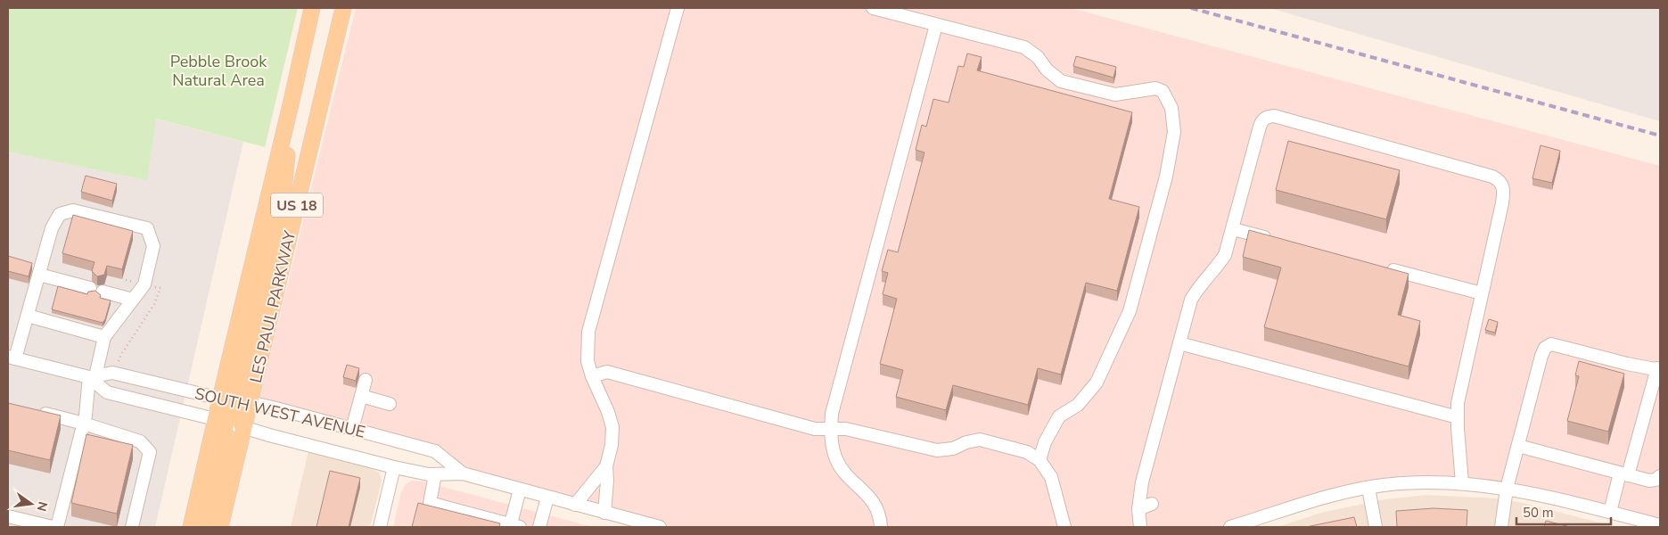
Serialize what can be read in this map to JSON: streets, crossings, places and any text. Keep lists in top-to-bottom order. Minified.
{"streets":{"main road":["US 18","LES PAUL PARKWAY"],"street":["SOUTH WEST AVENUE"]},"crossings":[["LES PAUL PARKWAY","SOUTH WEST AVENUE"]],"parks":["Pebble Brook Natural Area"],"scale_bar":"50 m","north":"right"}
